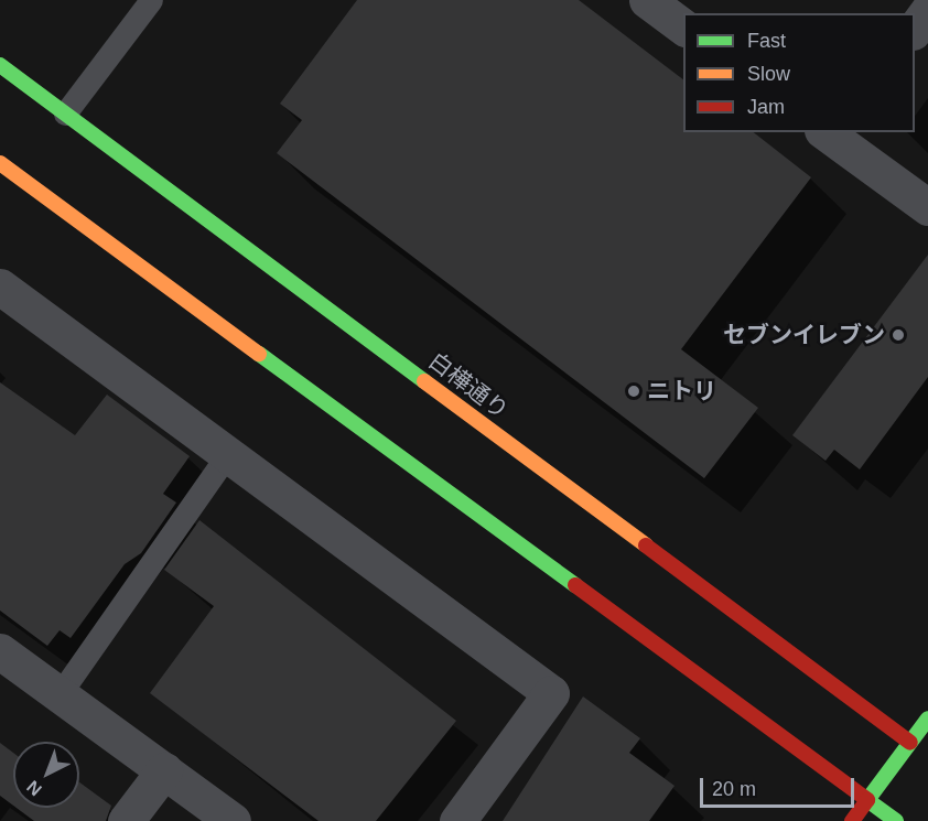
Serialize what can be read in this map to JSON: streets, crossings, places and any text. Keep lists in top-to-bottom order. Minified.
{"streets":{"street":["白樺通り"]},"places":["セブンイレブン","ニトリ"],"legend":["Fast","Slow","Jam"],"scale_bar":"20 m","north":"bottom left"}
